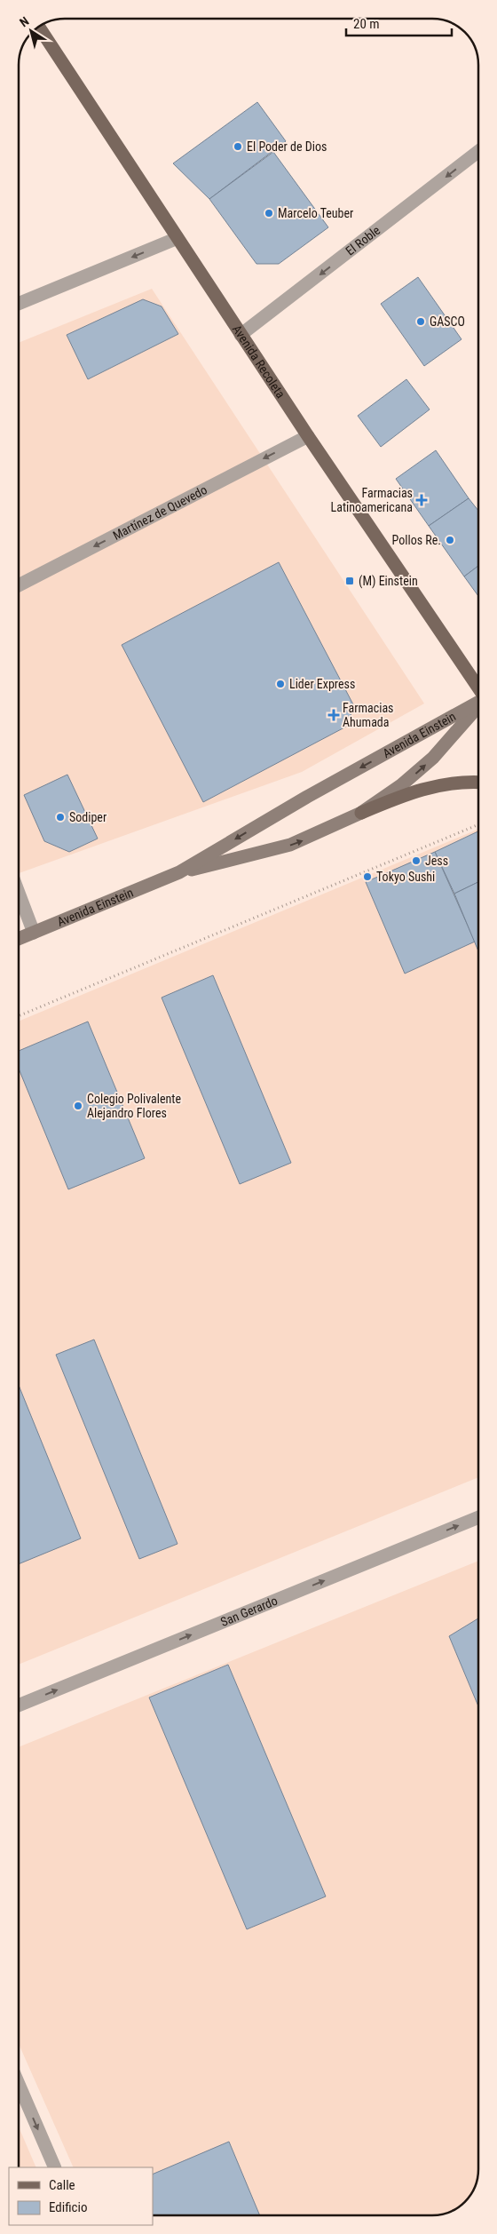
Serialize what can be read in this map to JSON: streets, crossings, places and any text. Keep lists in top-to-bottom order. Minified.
{"streets":{"main road":["Avenida Recoleta","Avenida Einstein"],"street":["El Roble","Martínez de Quevedo","San Gerardo"]},"crossings":[["El Roble","Avenida Recoleta"],["Avenida Recoleta","Martínez de Quevedo"]],"one_way":["El Roble","Martínez de Quevedo","San Gerardo"],"places":{"other":["El Poder de Dios","Marcelo Teuber","GASCO","Pollos Re.","Lider Express","Sodiper","Jess","Tokyo Sushi","Colegio Polivalente Alejandro Flores"],"health":["Farmacias Latinoamericana","Farmacias Ahumada"],"transit":["(M) Einstein"]},"legend":["Calle","Edificio"],"scale_bar":"20 m","north":"top left"}
